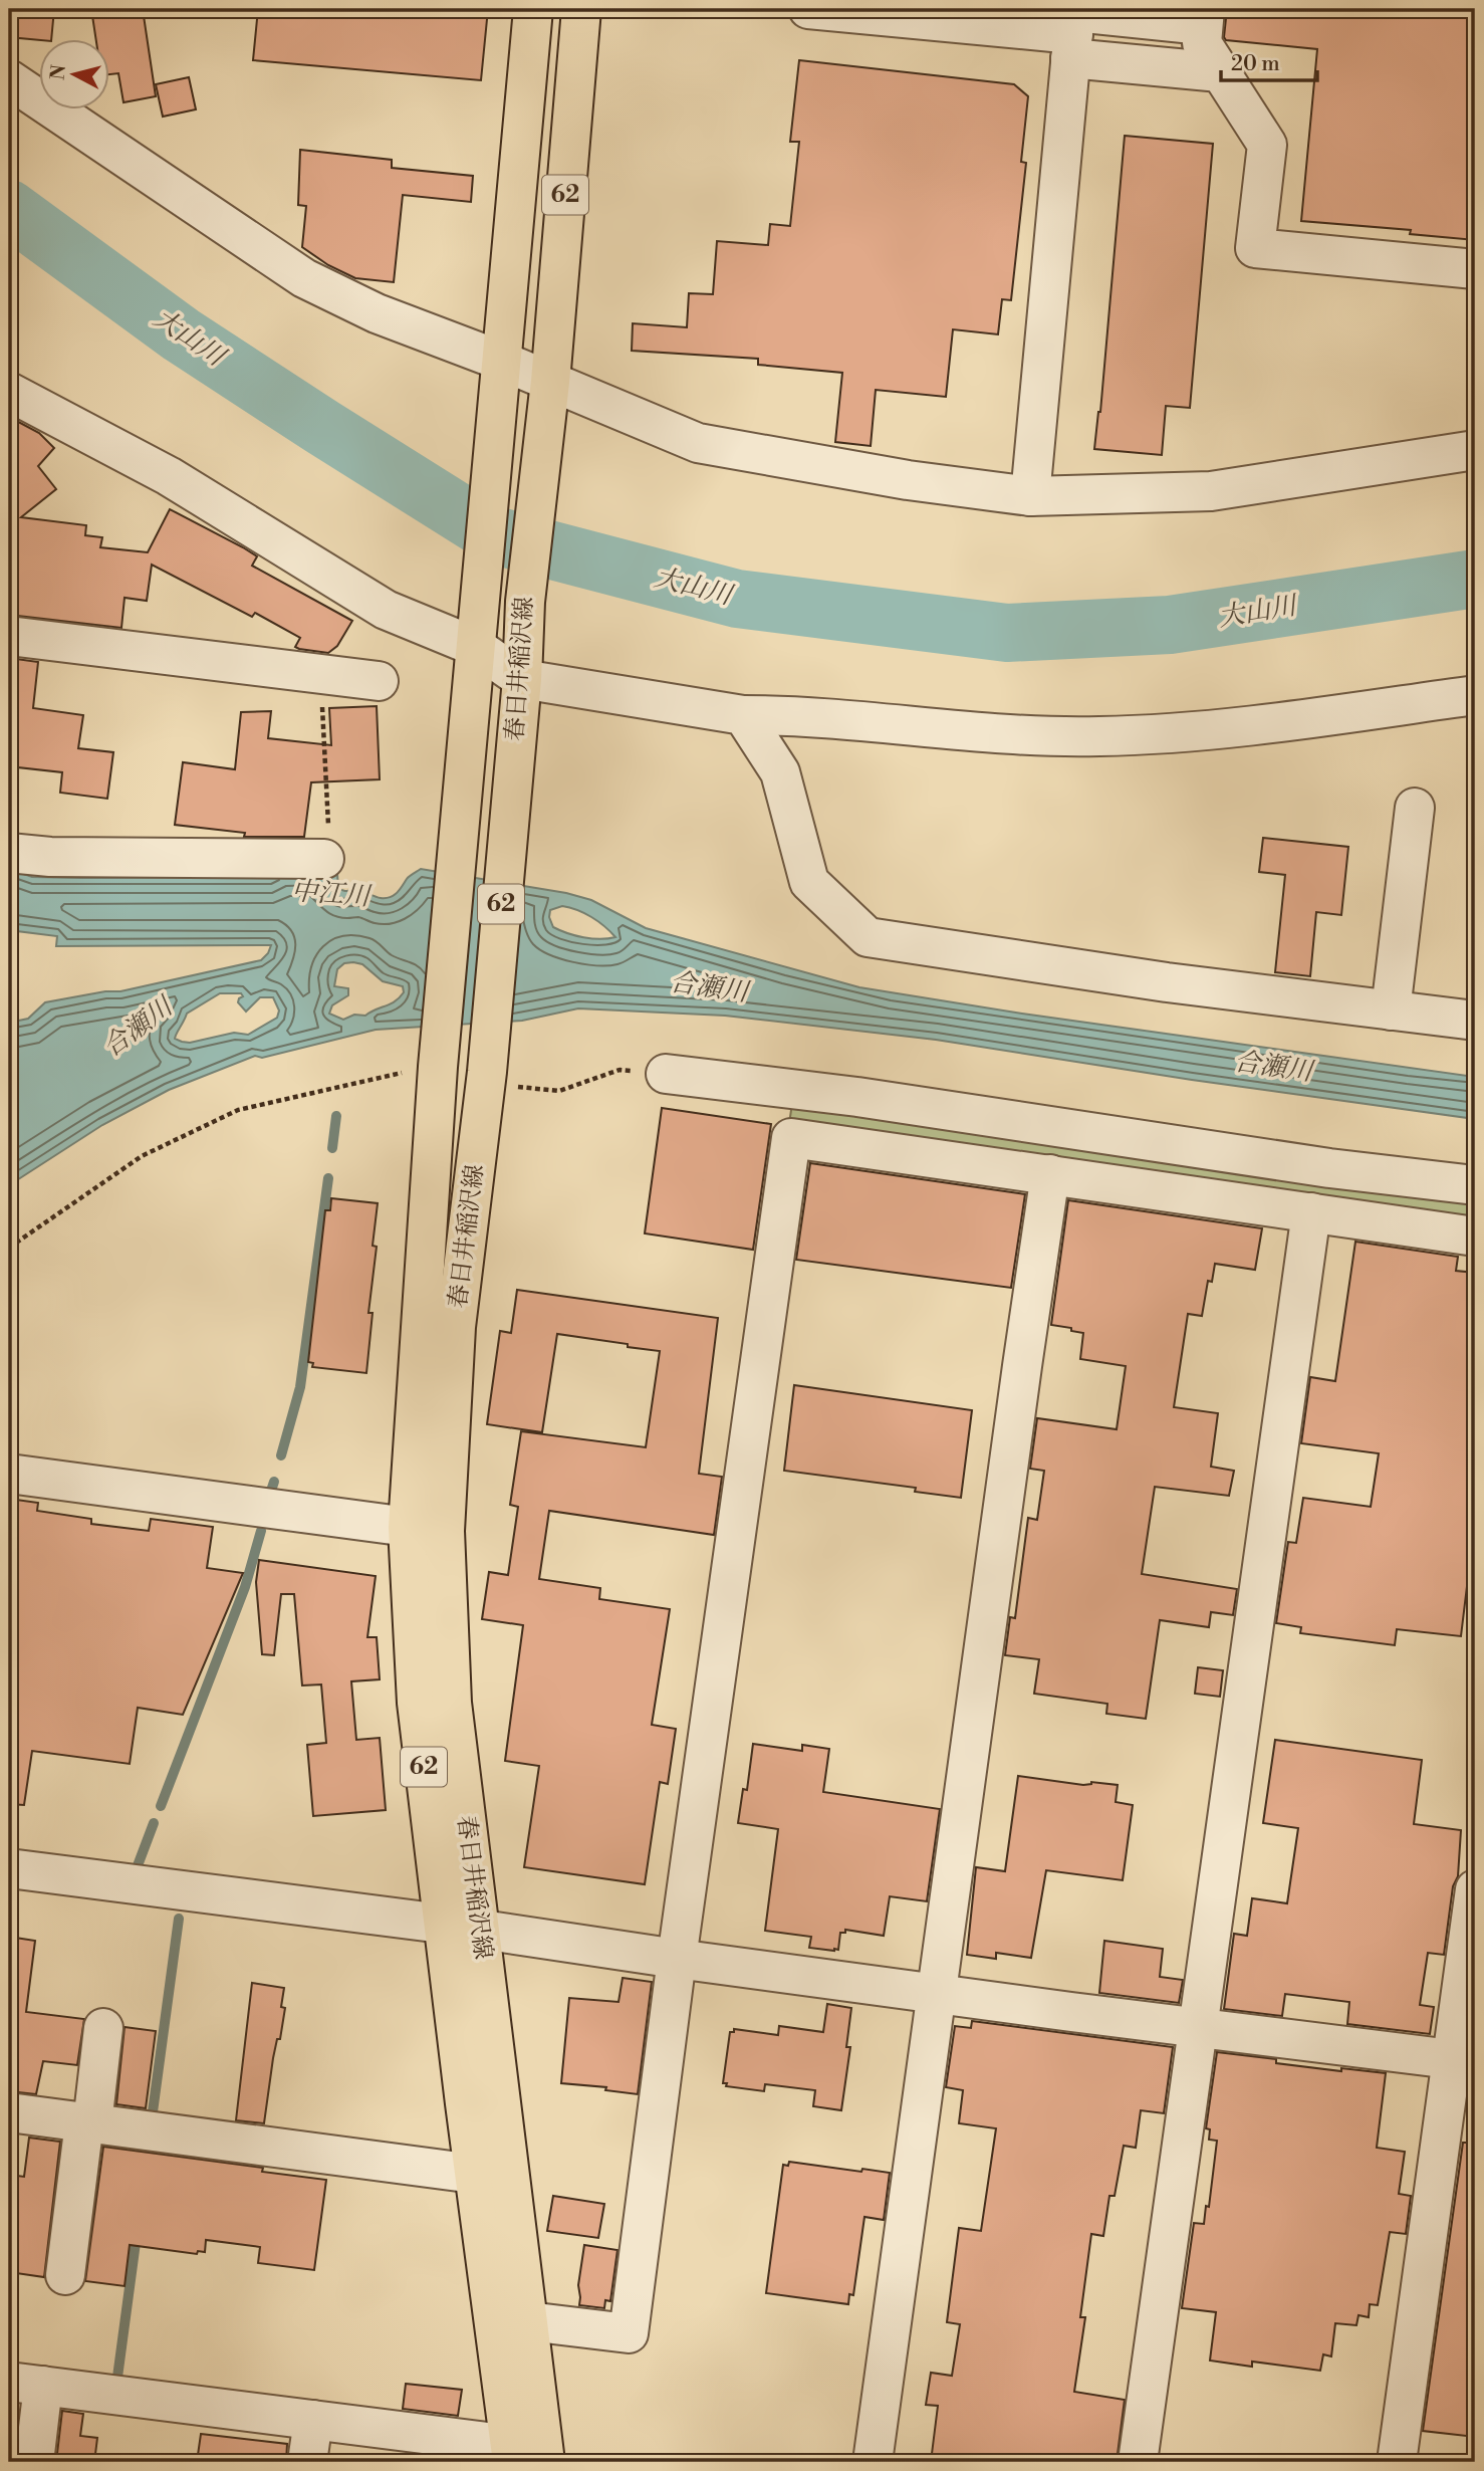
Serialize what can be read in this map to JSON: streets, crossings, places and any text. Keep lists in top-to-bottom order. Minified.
{"streets":{"main road":["62","春日井稲沢線"]},"water":["大山川","中江川","合瀬川"],"scale_bar":"20 m","north":"left"}
